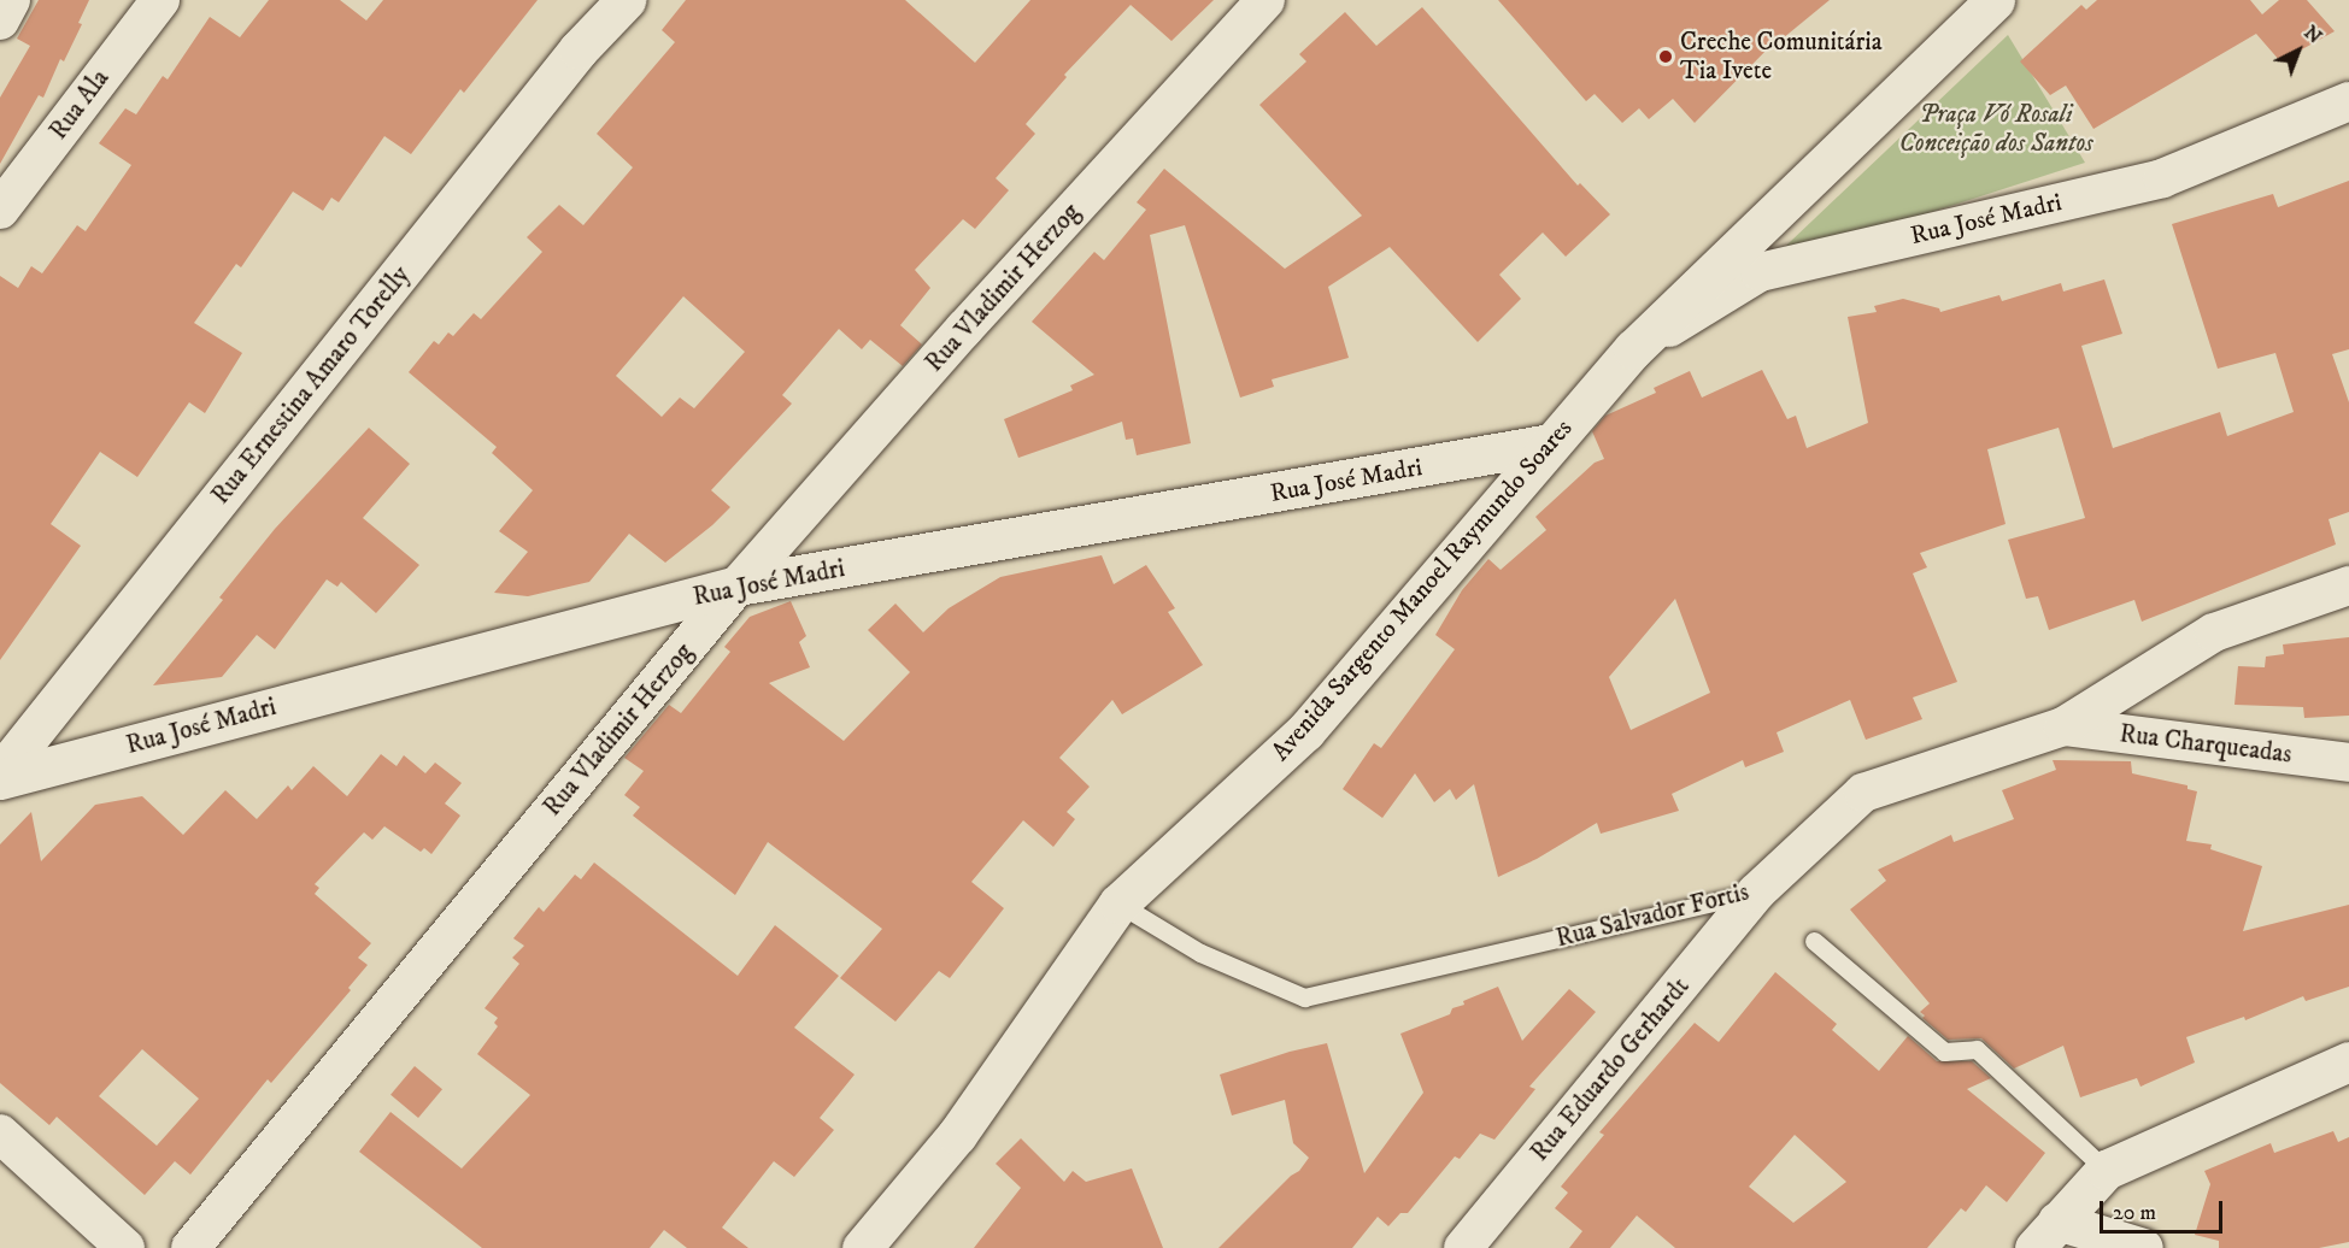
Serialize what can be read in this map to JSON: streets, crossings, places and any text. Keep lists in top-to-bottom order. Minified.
{"streets":{"street":["Rua Ala","Rua José Madri","Rua Vladimir Herzog","Rua Ernestina Amaro Torelly","Avenida Sargento Manoel Raymundo Soares","Rua Charqueadas","Rua Salvador Fortis","Rua Eduardo Gerhardt"]},"crossings":[["Rua José Madri","Rua Vladimir Herzog"],["Rua José Madri","Avenida Sargento Manoel Raymundo Soares"],["Avenida Sargento Manoel Raymundo Soares","Rua Salvador Fortis"],["Rua Charqueadas","Rua Salvador Fortis"],["Rua Salvador Fortis","Rua Eduardo Gerhardt"]],"parks":["Praça Vó Rosali Conceição dos Santos"],"places":["Creche Comunitária Tia Ivete"],"scale_bar":"20 m","north":"top right"}
